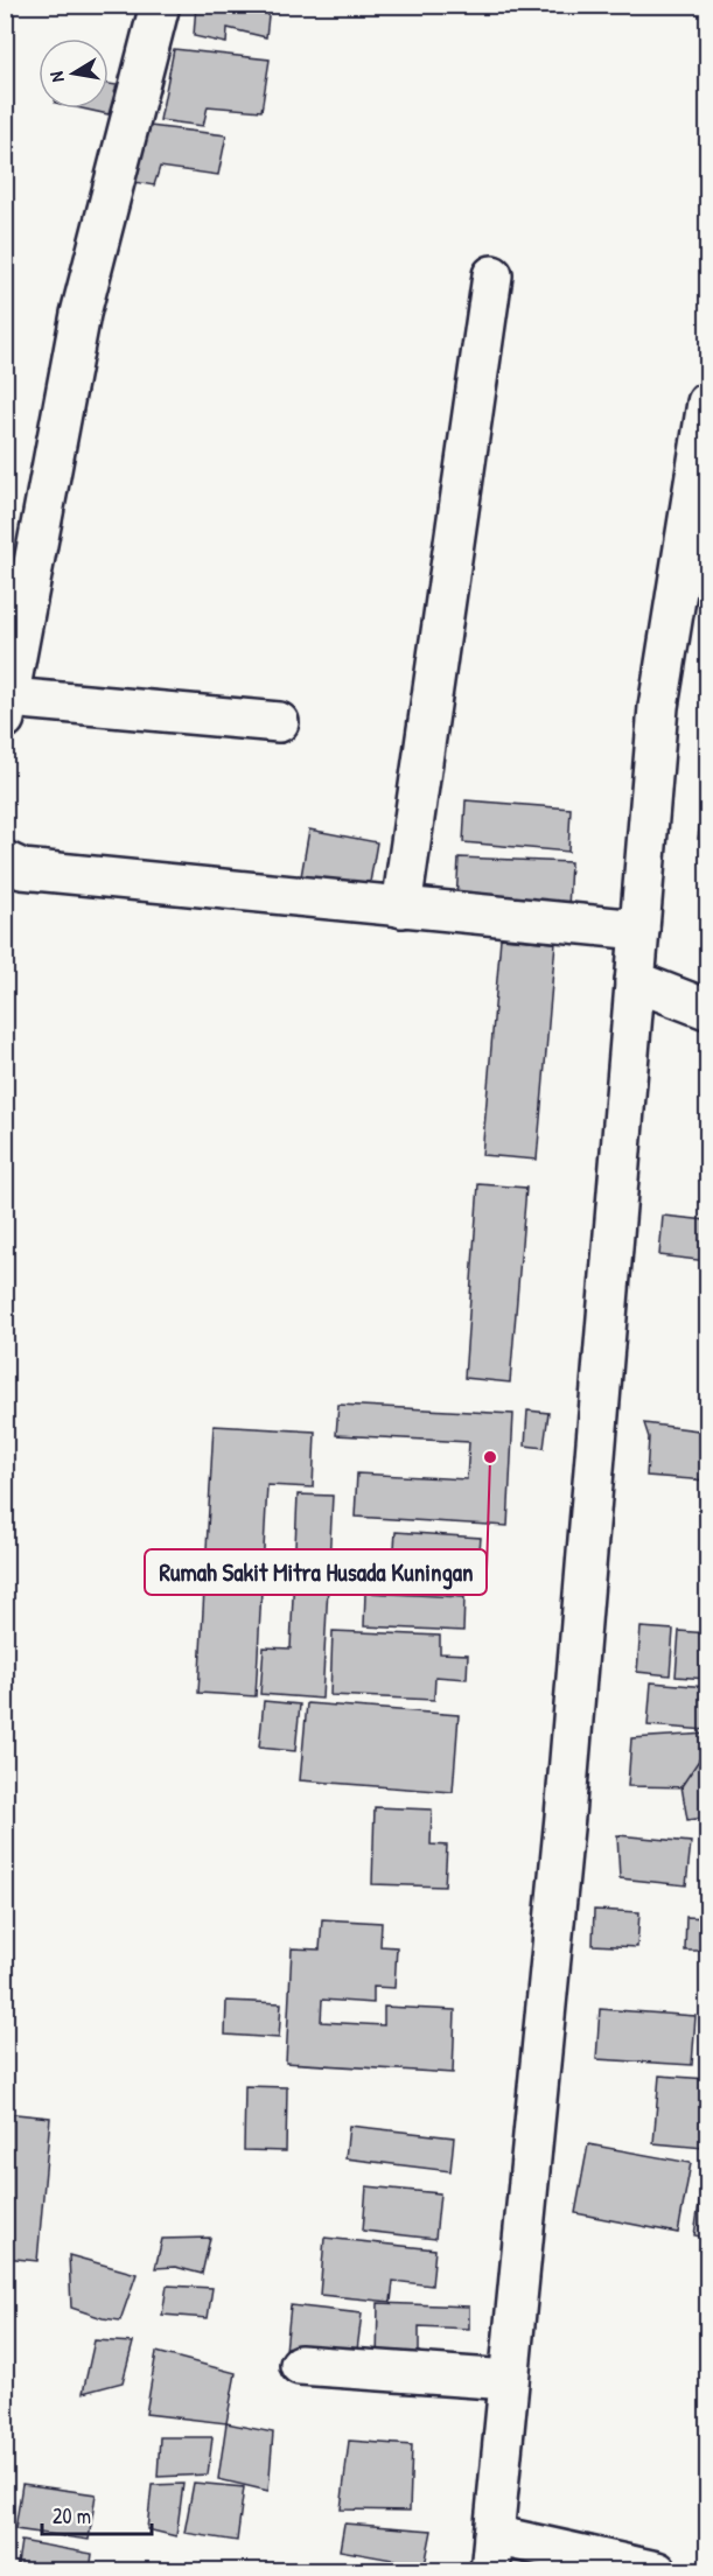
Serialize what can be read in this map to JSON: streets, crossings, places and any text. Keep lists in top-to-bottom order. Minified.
{"places":["Rumah Sakit Mitra Husada Kuningan"],"scale_bar":"20 m","north":"left"}
